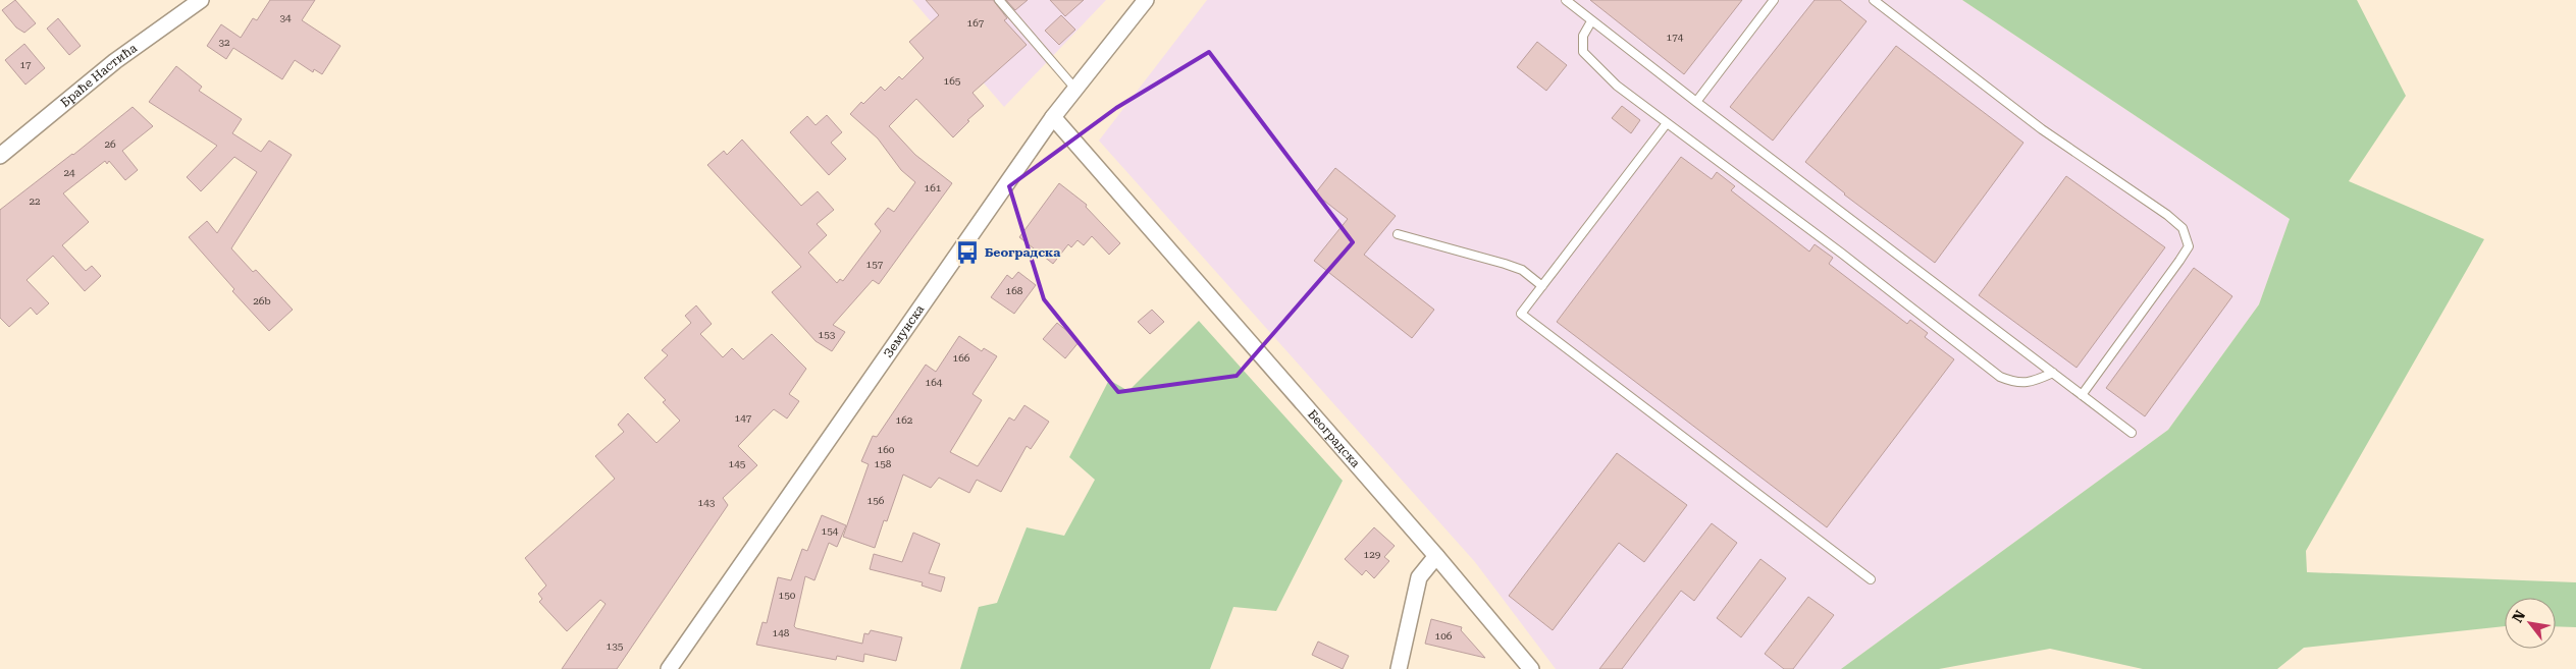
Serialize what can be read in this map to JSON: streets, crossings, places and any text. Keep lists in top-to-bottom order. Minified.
{"streets":{"street":["Браће Настића","Земунска","Београдска"]},"crossings":[["Земунска","Београдска"]],"places":{"bus stop":["Београдска"]},"house_numbers":["34","167","174","32","17","165","26","24","161","22","157","168","26b","153","166","164","147","162","160","145","158","156","143","154","129","150","148","106","135"],"north":"top left"}
